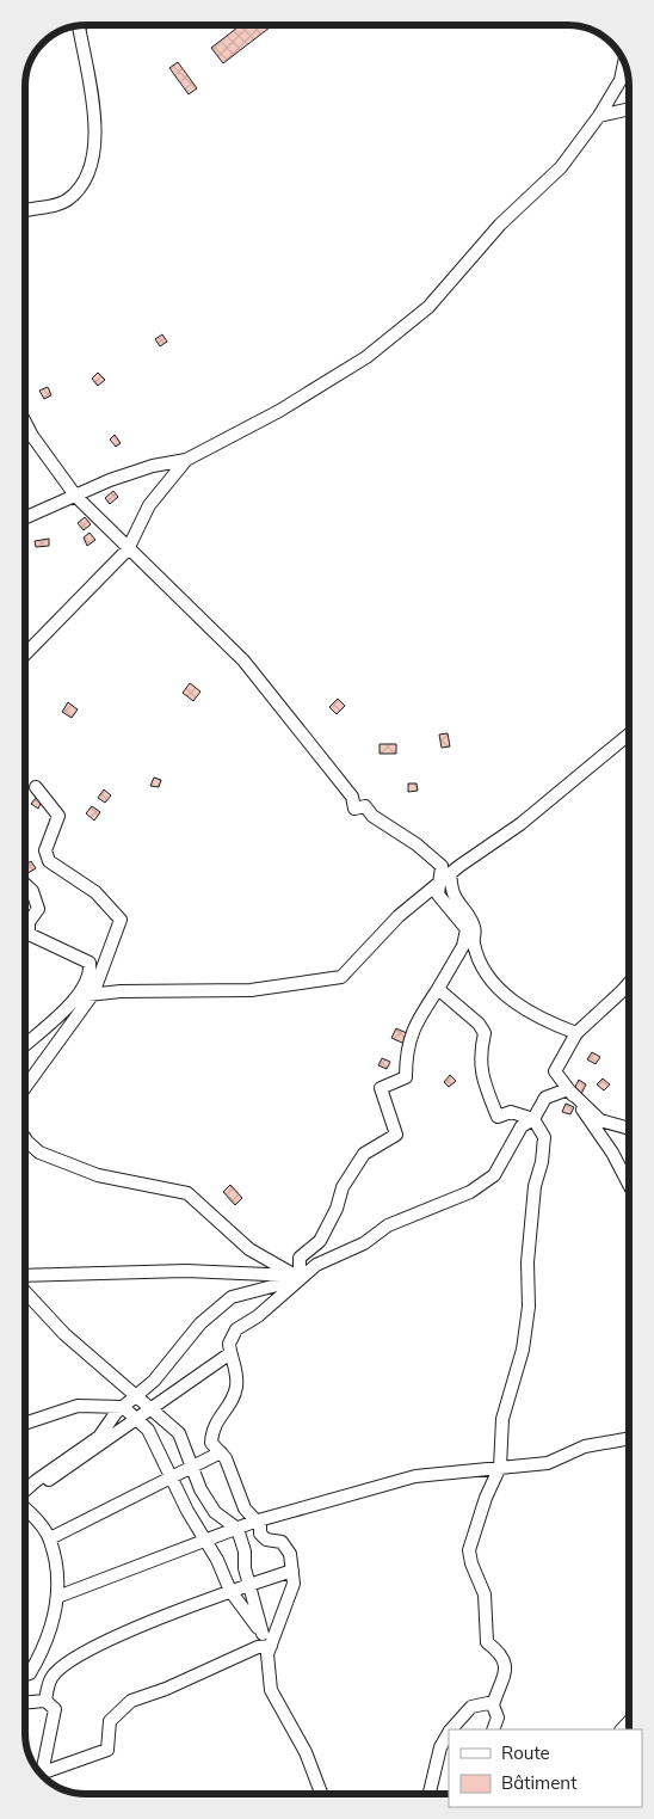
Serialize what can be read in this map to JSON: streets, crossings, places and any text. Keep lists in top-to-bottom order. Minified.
{"legend":["Route","Bâtiment"]}
